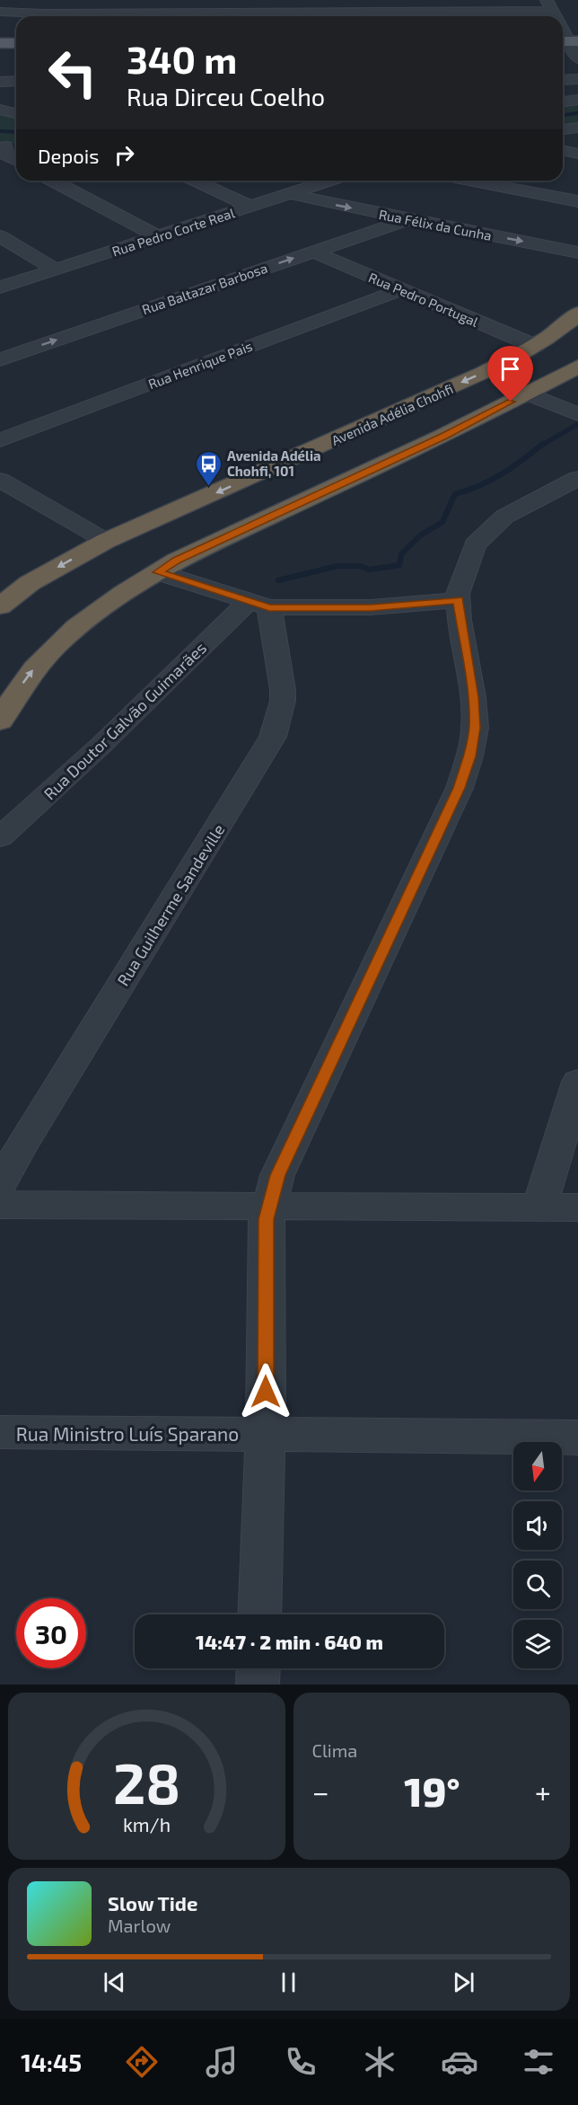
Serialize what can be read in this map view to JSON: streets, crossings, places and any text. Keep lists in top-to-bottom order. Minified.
{"streets":{"highway":["Avenida Adélia Chohfi"],"street":["Rua Félix da Cunha","Rua Pedro Corte Real","Rua Baltazar Barbosa","Rua Pedro Portugal","Rua Henrique Pais","Rua Doutor Galvão Guimarães","Rua Guilherme Sandeville","Rua Ministro Luís Sparano"]},"crossings":[["Rua Félix da Cunha","Rua Pedro Corte Real"],["Rua Félix da Cunha","Rua Baltazar Barbosa"],["Rua Baltazar Barbosa","Rua Pedro Portugal"],["Rua Pedro Portugal","Rua Henrique Pais"],["Rua Pedro Portugal","Avenida Adélia Chohfi"],["Rua Doutor Galvão Guimarães","Rua Guilherme Sandeville"]],"one_way":["Rua Baltazar Barbosa"],"places":{"bus stop":["Avenida Adélia Chohfi, 101"]},"north":"bottom","page":{"turn":["340 m","Rua Dirceu Coelho"],"then":"Depois","limit":"30","trip":"14:47 · 2 min · 640 m","tile":"Clima","heat":["−","19°","+"],"song":["Slow Tide","Marlow"],"tabs":"14:45","gauge":["28","km/h"]}}
